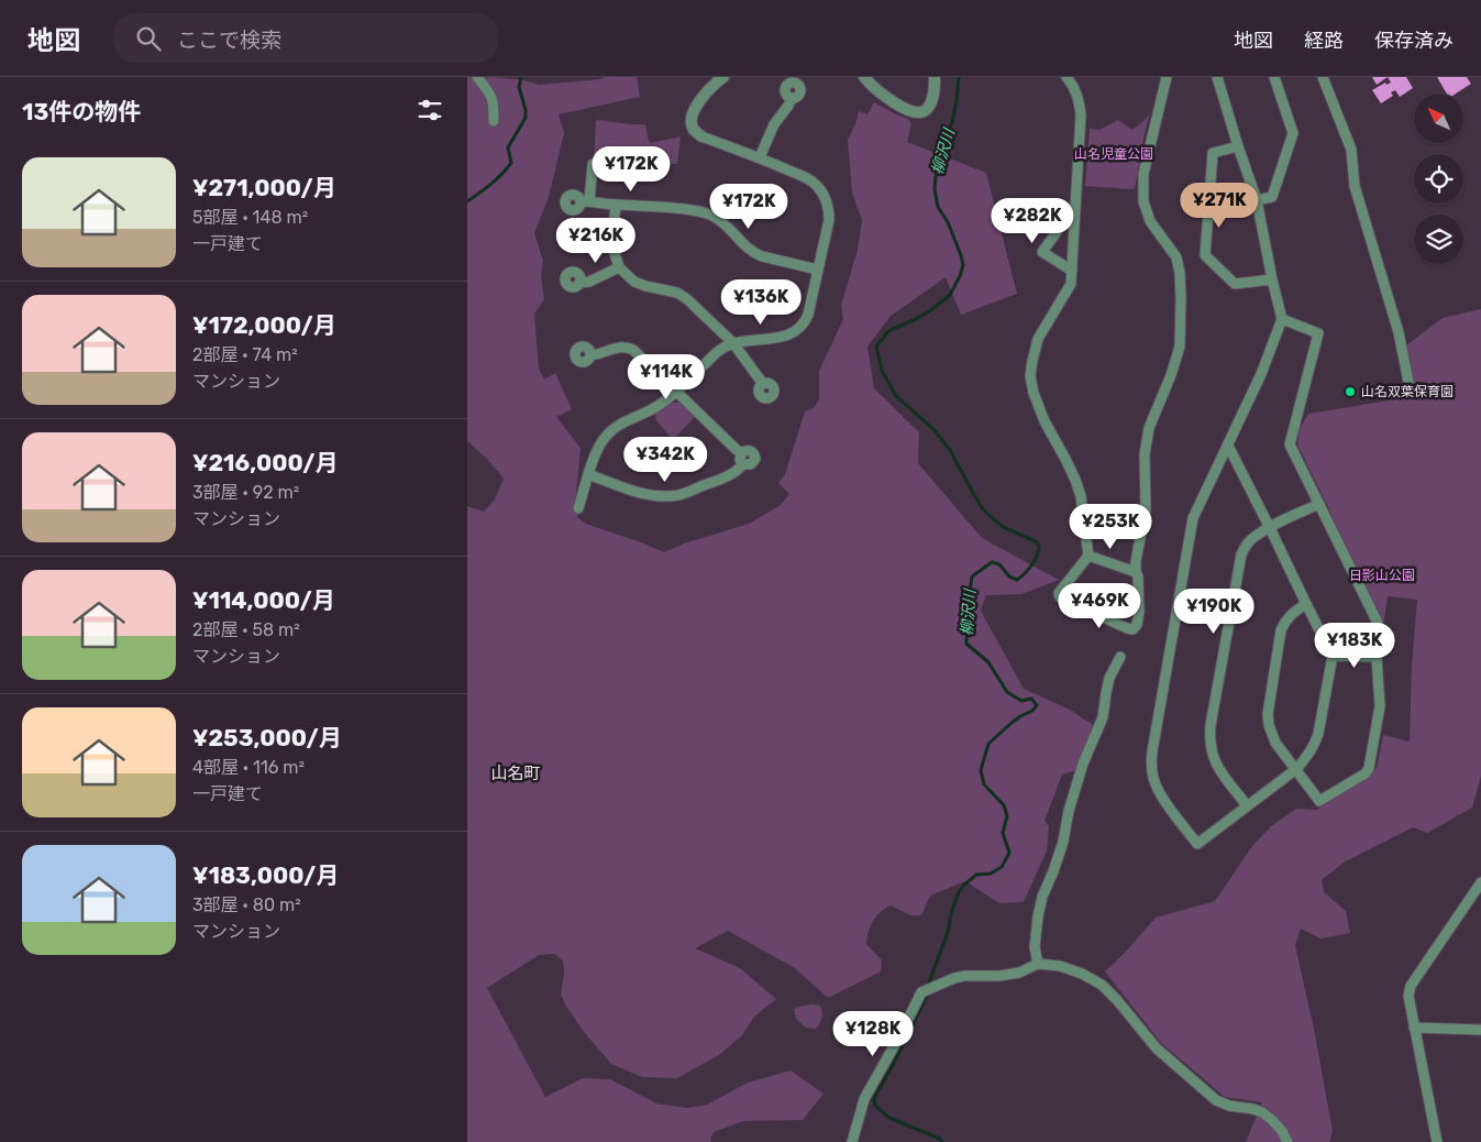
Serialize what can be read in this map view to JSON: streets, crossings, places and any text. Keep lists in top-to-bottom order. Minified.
{"districts":["山名町"],"water":["柳沢川"],"parks":["山名児童公園","日影山公園"],"places":["山名双葉保育園"],"north":"top left","page":{"header":"地図","search":"ここで検索","nav":["地図","経路","保存済み"],"heading":"13件の物件","list":[{"name":"¥271,000/月","note":"5部屋 · 148 m² · 一戸建て"},{"name":"¥172,000/月","note":"2部屋 · 74 m² · マンション"},{"name":"¥216,000/月","note":"3部屋 · 92 m² · マンション"},{"name":"¥114,000/月","note":"2部屋 · 58 m² · マンション"},{"name":"¥253,000/月","note":"4部屋 · 116 m² · 一戸建て"},{"name":"¥183,000/月","note":"3部屋 · 80 m² · マンション"}],"price":["¥172K","¥271K","¥172K","¥282K","¥216K","¥136K","¥114K","¥342K","¥253K","¥469K","¥190K","¥183K","¥128K"]}}
